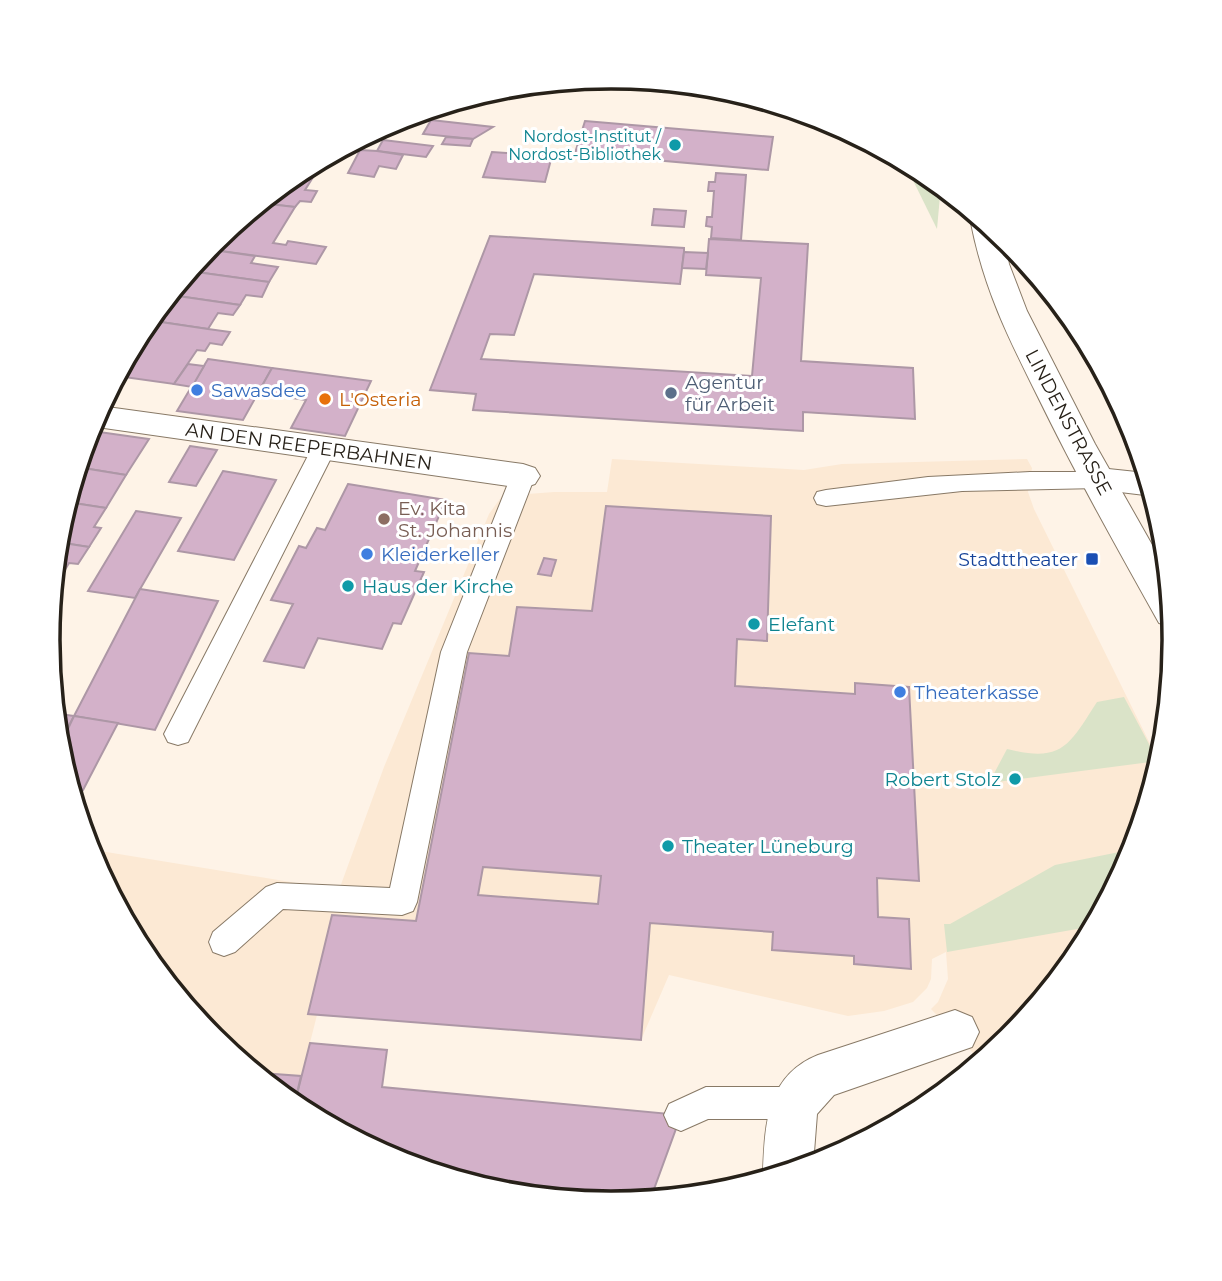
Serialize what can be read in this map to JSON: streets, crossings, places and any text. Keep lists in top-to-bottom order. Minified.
{"streets":{"street":["LINDENSTRASSE","AN DEN REEPERBAHNEN"]},"places":{"other":["Nordost-Institut / Nordost-Bibliothek","Sawasdee","Agentur für Arbeit","L'Osteria","Ev. Kita St. Johannis","Kleiderkeller","Haus der Kirche","Elefant","Theaterkasse","Robert Stolz","Theater Lüneburg"],"transit":["Stadttheater"]}}
